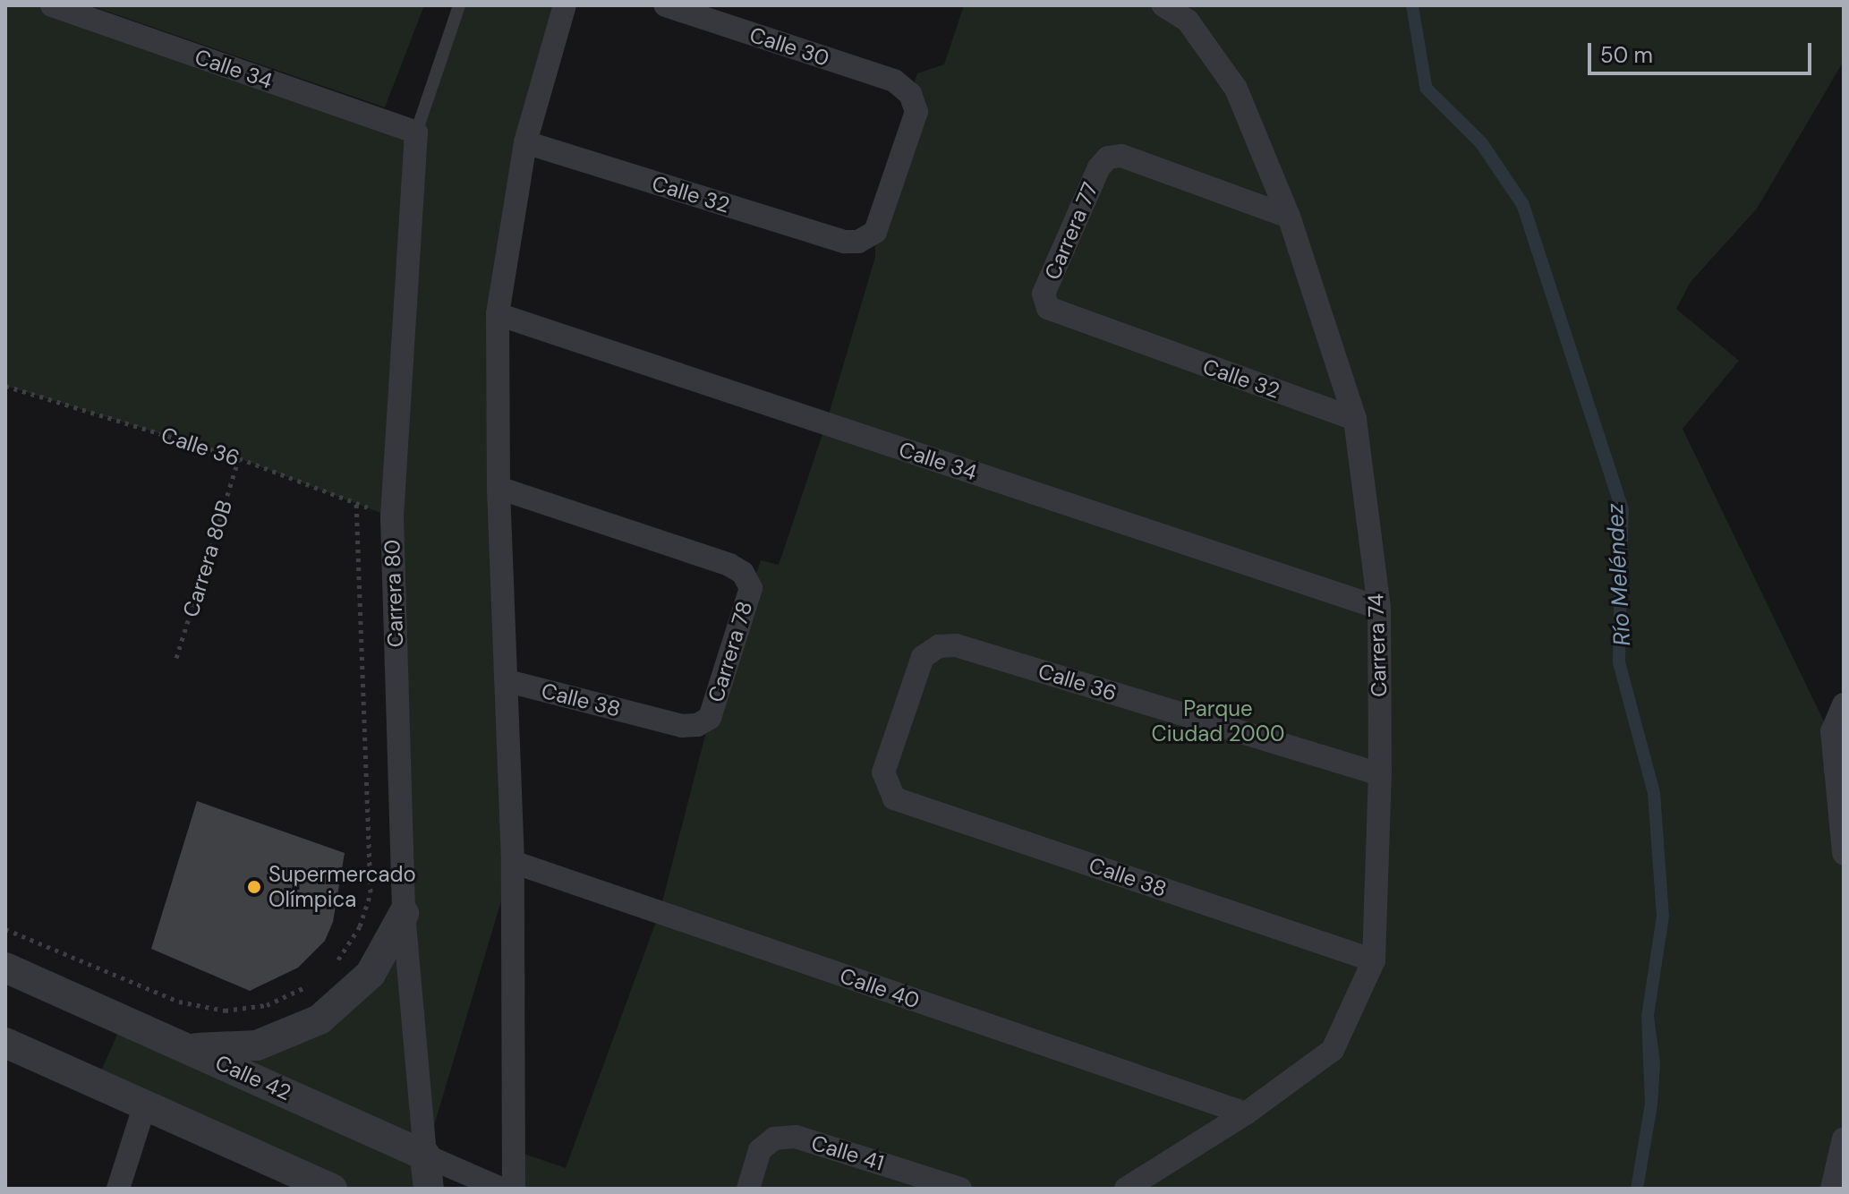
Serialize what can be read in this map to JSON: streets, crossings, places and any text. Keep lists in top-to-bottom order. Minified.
{"streets":{"street":["Calle 30","Calle 34","Calle 32","Carrera 77","Calle 36","Carrera 80","Carrera 74","Carrera 78","Calle 38","Calle 40","Calle 42","Calle 41"],"path":["Carrera 80B"]},"crossings":[["Calle 30","Calle 32"],["Calle 34","Carrera 80"],["Calle 34","Carrera 74"],["Calle 32","Carrera 77"],["Calle 32","Carrera 74"],["Carrera 77","Carrera 74"],["Calle 36","Carrera 80B"],["Calle 36","Carrera 80"],["Calle 36","Carrera 74"],["Calle 36","Calle 38"],["Carrera 80","Calle 42"],["Carrera 74","Calle 38"],["Carrera 74","Calle 40"],["Carrera 78","Calle 38"]],"water":["Río Meléndez"],"parks":["Parque Ciudad 2000"],"places":["Supermercado Olímpica"],"scale_bar":"50 m"}
